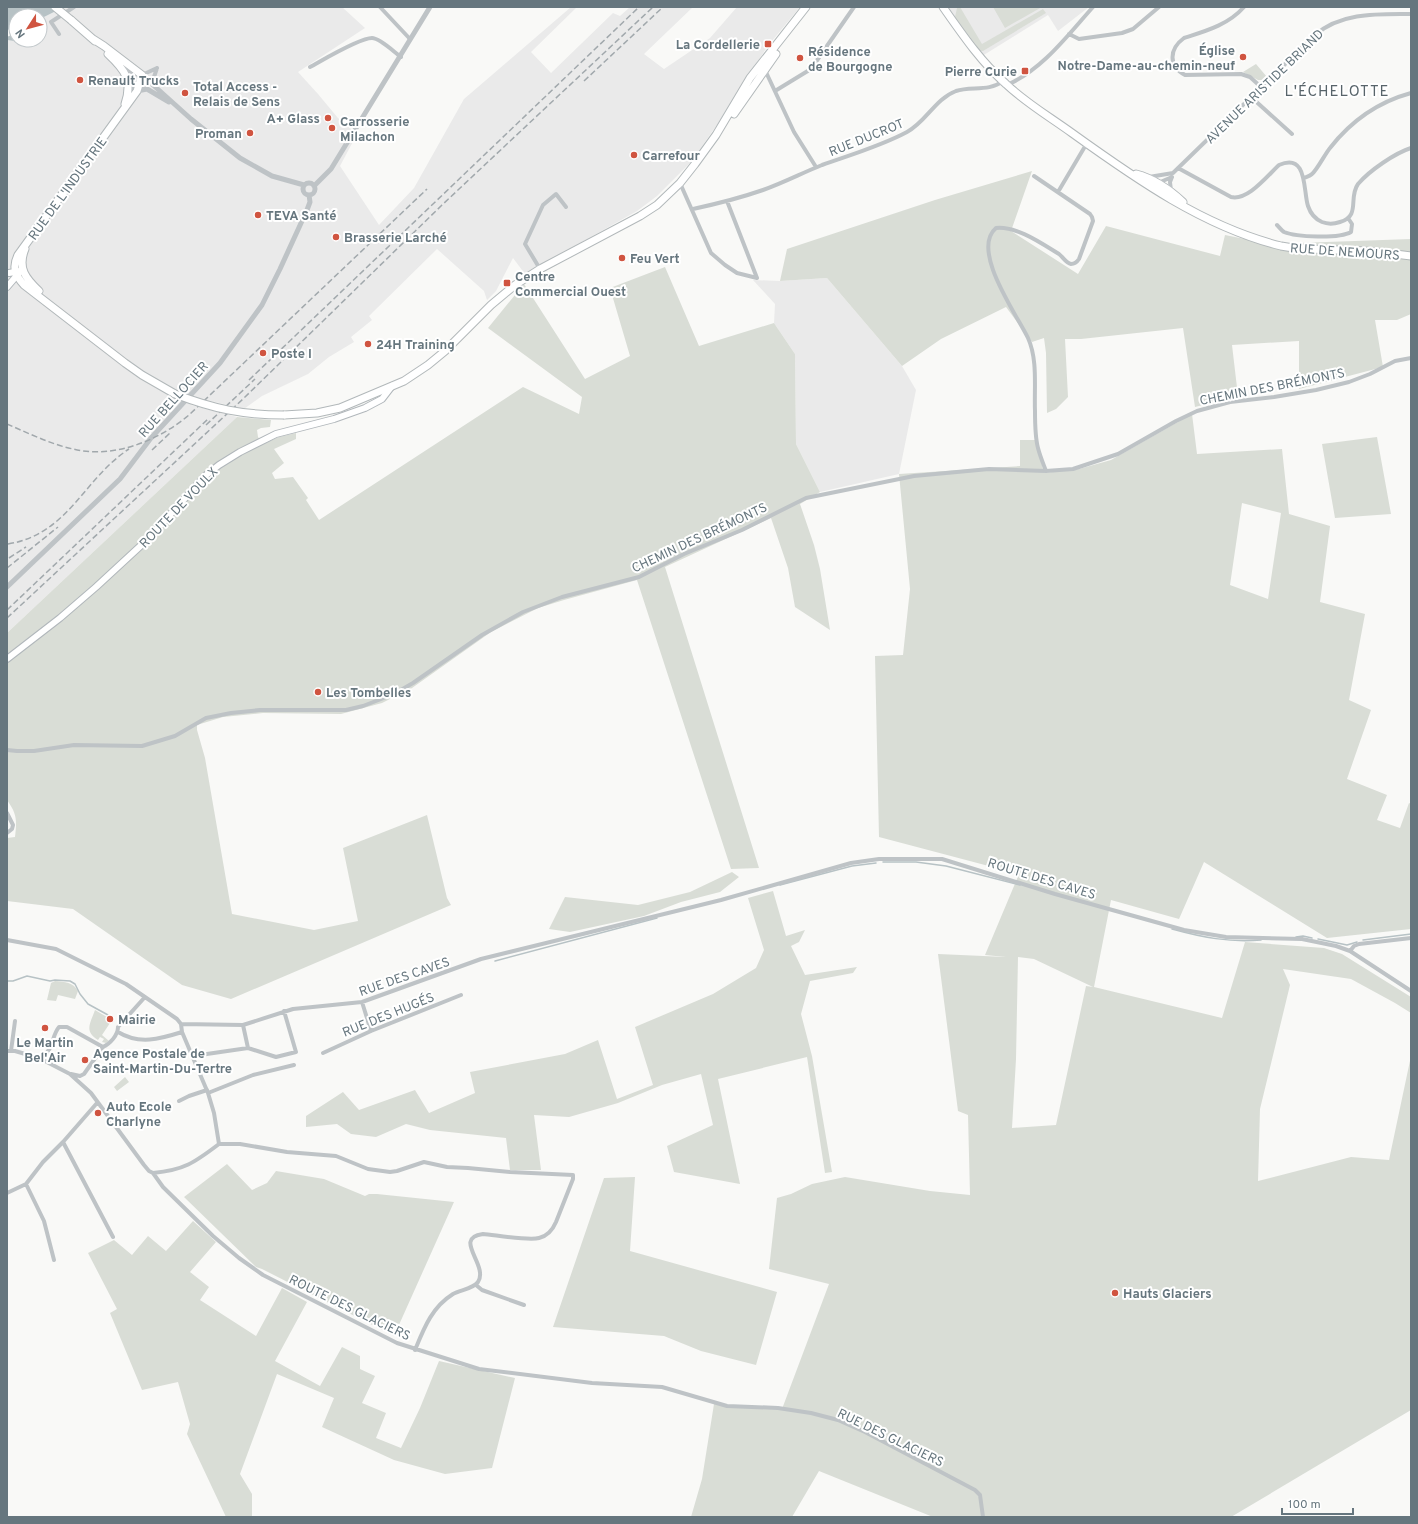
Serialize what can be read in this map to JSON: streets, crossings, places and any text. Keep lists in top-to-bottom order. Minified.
{"streets":{"main road":["RUE DE L'INDUSTRIE","RUE DE NEMOURS","ROUTE DE VOULX"],"street":["AVENUE ARISTIDE BRIAND","RUE DUCROT","CHEMIN DES BRÉMONTS","RUE BELLOCIER","ROUTE DES CAVES","RUE DES CAVES","RUE DES HUGÉS","ROUTE DES GLACIERS","RUE DES GLACIERS"]},"crossings":[["ROUTE DES CAVES","RUE DES CAVES"],["ROUTE DES GLACIERS","RUE DES GLACIERS"]],"districts":["L'ÉCHELOTTE"],"places":{"transit":["La Cordellerie","Pierre Curie","Centre Commercial Ouest"],"other":["Église Notre-Dame-au-chemin-neuf","Résidence de Bourgogne","Renault Trucks","Total Access - Relais de Sens","A+ Glass","Carrosserie Milachon","Proman","Carrefour","TEVA Santé","Brasserie Larché","Feu Vert","24H Training","Poste I","Les Tombelles","Mairie","Le Martin Bel'Air","Agence Postale de Saint-Martin-Du-Tertre","Auto Ecole Charlyne","Hauts Glaciers"]},"scale_bar":"100 m","north":"bottom left"}
